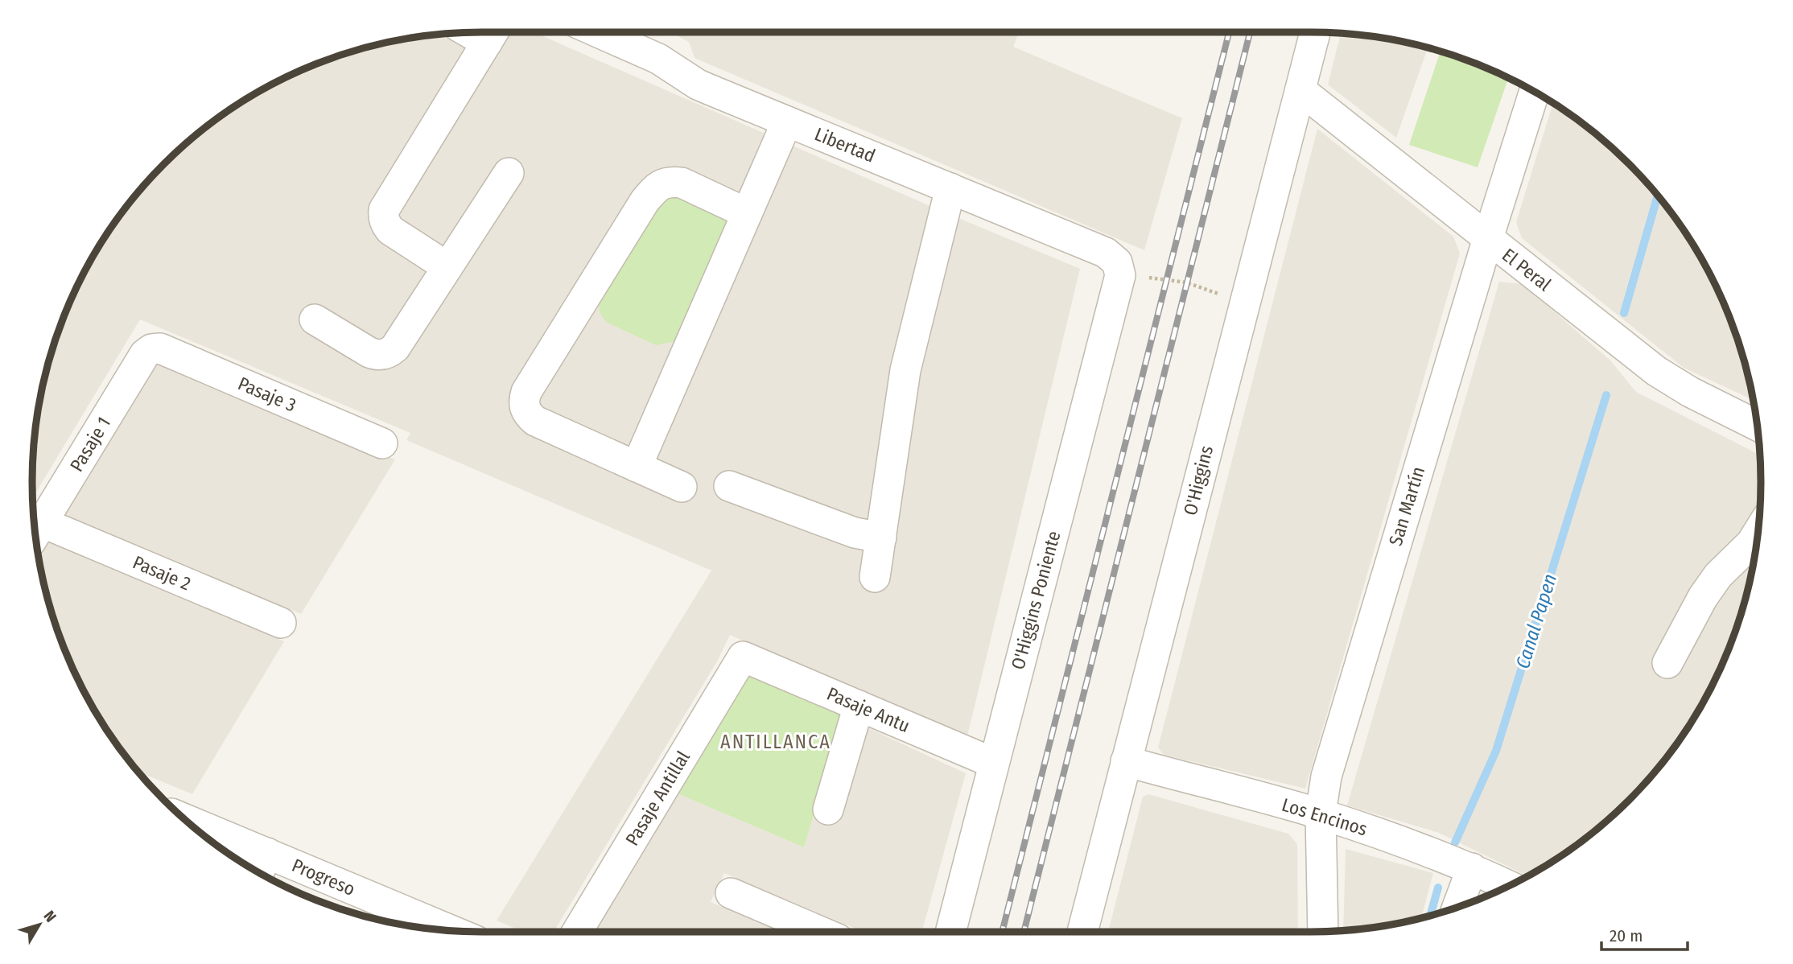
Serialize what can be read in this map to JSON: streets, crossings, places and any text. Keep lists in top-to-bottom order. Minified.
{"streets":{"street":["Libertad","El Peral","Pasaje 3","Pasaje 1","O'Higgins","San Martín","Pasaje 2","O'Higgins Poniente","Pasaje Antu","Pasaje Antillal","Los Encinos","Progreso"]},"crossings":[["Libertad","O'Higgins Poniente"],["El Peral","O'Higgins"],["El Peral","San Martín"],["Pasaje 3","Pasaje 1"],["Pasaje 1","Pasaje 2"],["O'Higgins","Los Encinos"],["San Martín","Los Encinos"],["O'Higgins Poniente","Pasaje Antu"],["Pasaje Antu","Pasaje Antillal"]],"districts":["ANTILLANCA"],"water":["Canal Papen"],"scale_bar":"20 m","north":"top right"}
